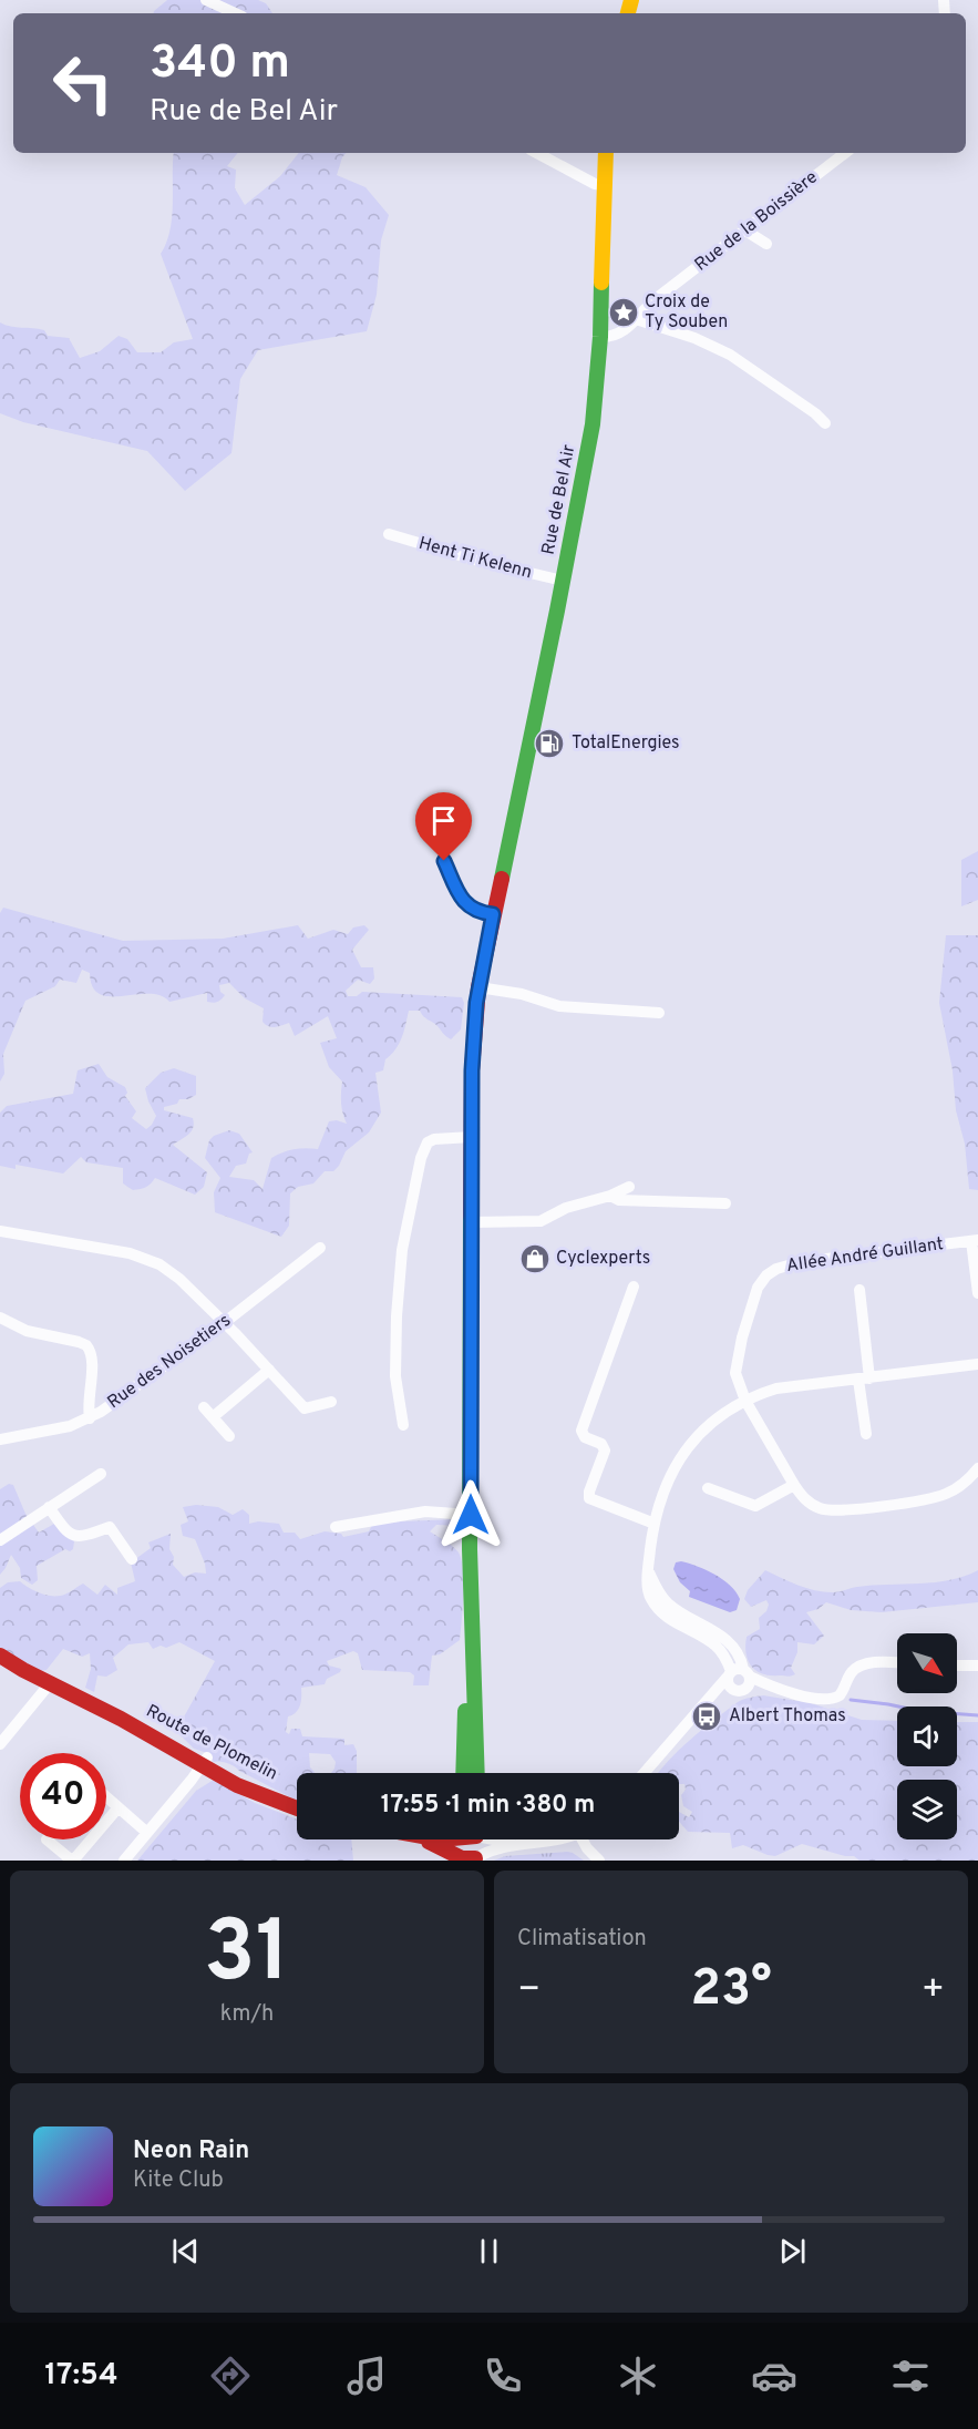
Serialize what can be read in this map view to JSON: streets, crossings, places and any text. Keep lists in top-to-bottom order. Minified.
{"streets":{"street":["Rue de la Boissière","Rue de Bel Air","Hent Ti Kelenn","Allée André Guillant","Rue des Noisetiers","Route de Plomelin"]},"crossings":[["Rue de la Boissière","Rue de Bel Air"],["Rue de Bel Air","Hent Ti Kelenn"]],"places":{"place":["Croix de Ty Souben"],"fuel station":["TotalEnergies"],"shop":["Cyclexperts"],"bus stop":["Albert Thomas"]},"north":"bottom right","page":{"turn":["340 m","Rue de Bel Air"],"limit":"40","trip":"17:55 · 1 min · 380 m","tile":[["31","km/h"],"Climatisation"],"heat":["−","23°","+"],"song":["Neon Rain","Kite Club"],"tabs":"17:54"}}
